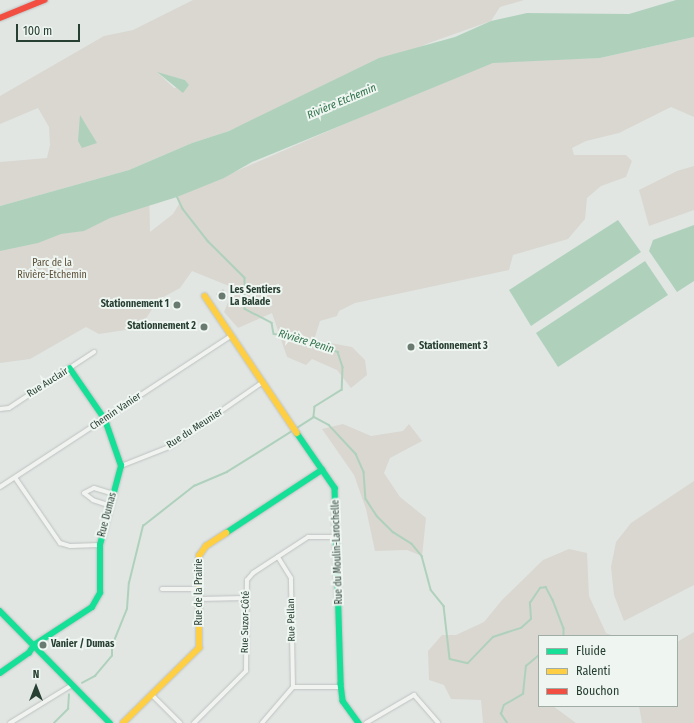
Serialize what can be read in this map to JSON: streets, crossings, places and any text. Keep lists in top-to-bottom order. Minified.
{"streets":{"main road":["Rue Dumas","Rue du Moulin-Larochelle","Rue de la Prairie"],"street":["Rue Auclair","Chemin Vanier","Rue du Meunier","Rue Pellan","Rue Suzor-Côté"]},"crossings":[["Chemin Vanier","Rue du Moulin-Larochelle"],["Rue du Meunier","Rue Dumas"],["Rue du Meunier","Rue du Moulin-Larochelle"],["Rue du Moulin-Larochelle","Rue de la Prairie"],["Rue du Moulin-Larochelle","Rue Suzor-Côté"],["Rue Pellan","Rue Suzor-Côté"]],"water":["Rivière Etchemin","Rivière Penin"],"parks":["Parc de la Rivière-Etchemin"],"places":["Les Sentiers La Balade","Stationnement 1","Stationnement 2","Stationnement 3","Vanier / Dumas"],"legend":["Fluide","Ralenti","Bouchon"],"scale_bar":"100 m","north":"top"}
